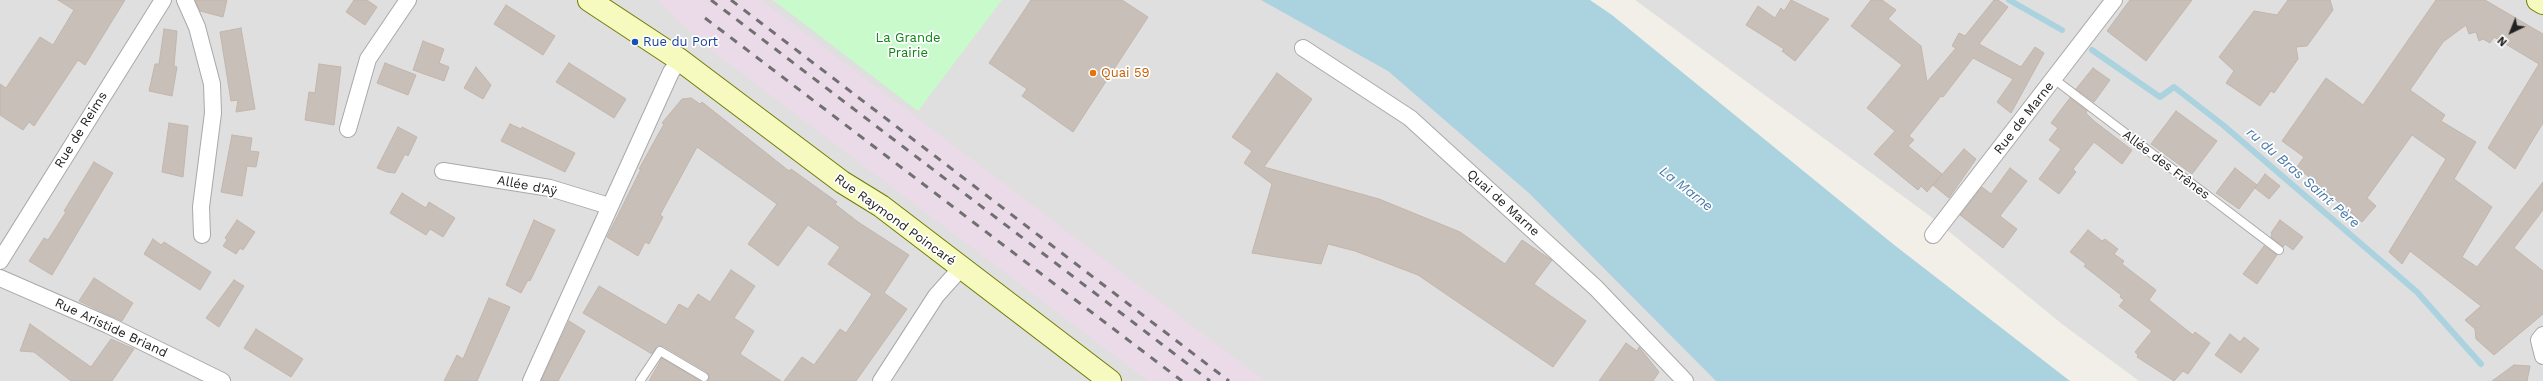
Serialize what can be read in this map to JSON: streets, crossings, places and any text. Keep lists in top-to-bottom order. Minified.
{"streets":{"street":["Rue de Marne","Rue de Reims","Allée d'Aÿ","Quai de Marne","Rue Raymond Poincaré","Rue Aristide Briand"],"lane":["Allée des Frênes"]},"crossings":[["Rue de Marne","Allée des Frênes"]],"water":["ru du Bras Saint Père","La Marne"],"parks":["La Grande Prairie"],"places":["Rue du Port","Quai 59"],"north":"bottom left"}
